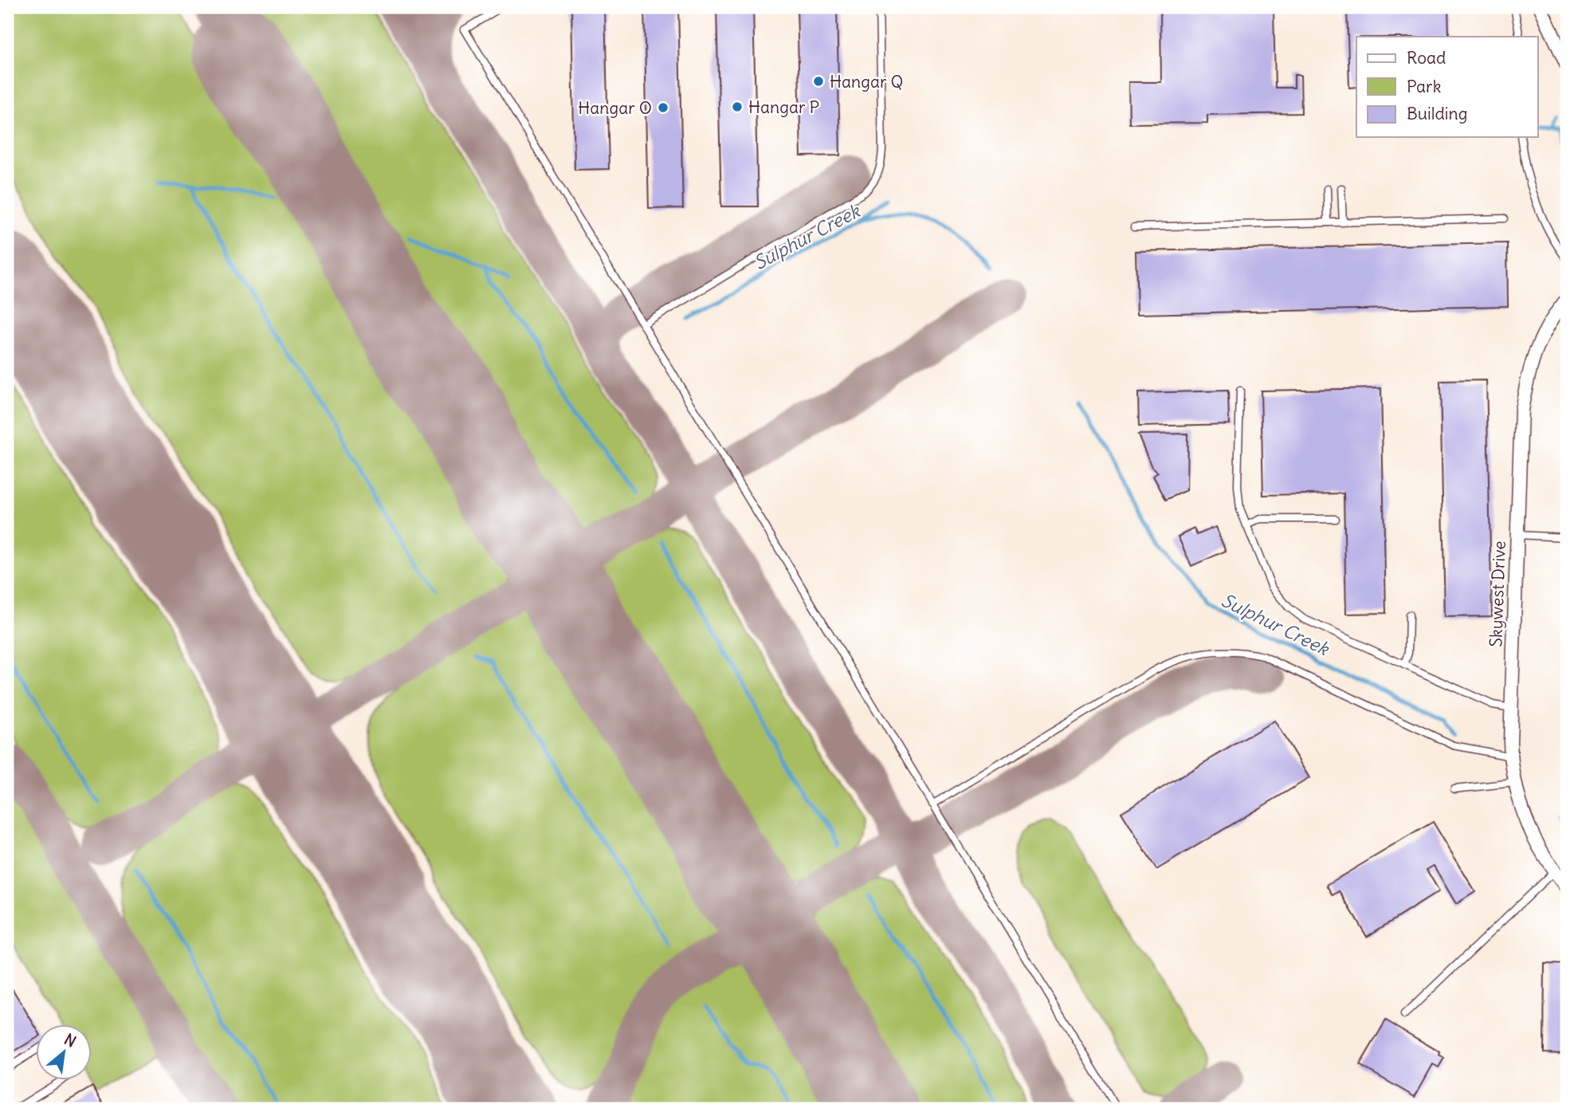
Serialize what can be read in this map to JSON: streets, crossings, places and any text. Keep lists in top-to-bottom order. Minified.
{"streets":{"street":["Skywest Drive"]},"water":["Sulphur Creek"],"places":["Hangar Q","Hangar P","Hangar O"],"legend":["Road","Park","Building"],"north":"top right"}
